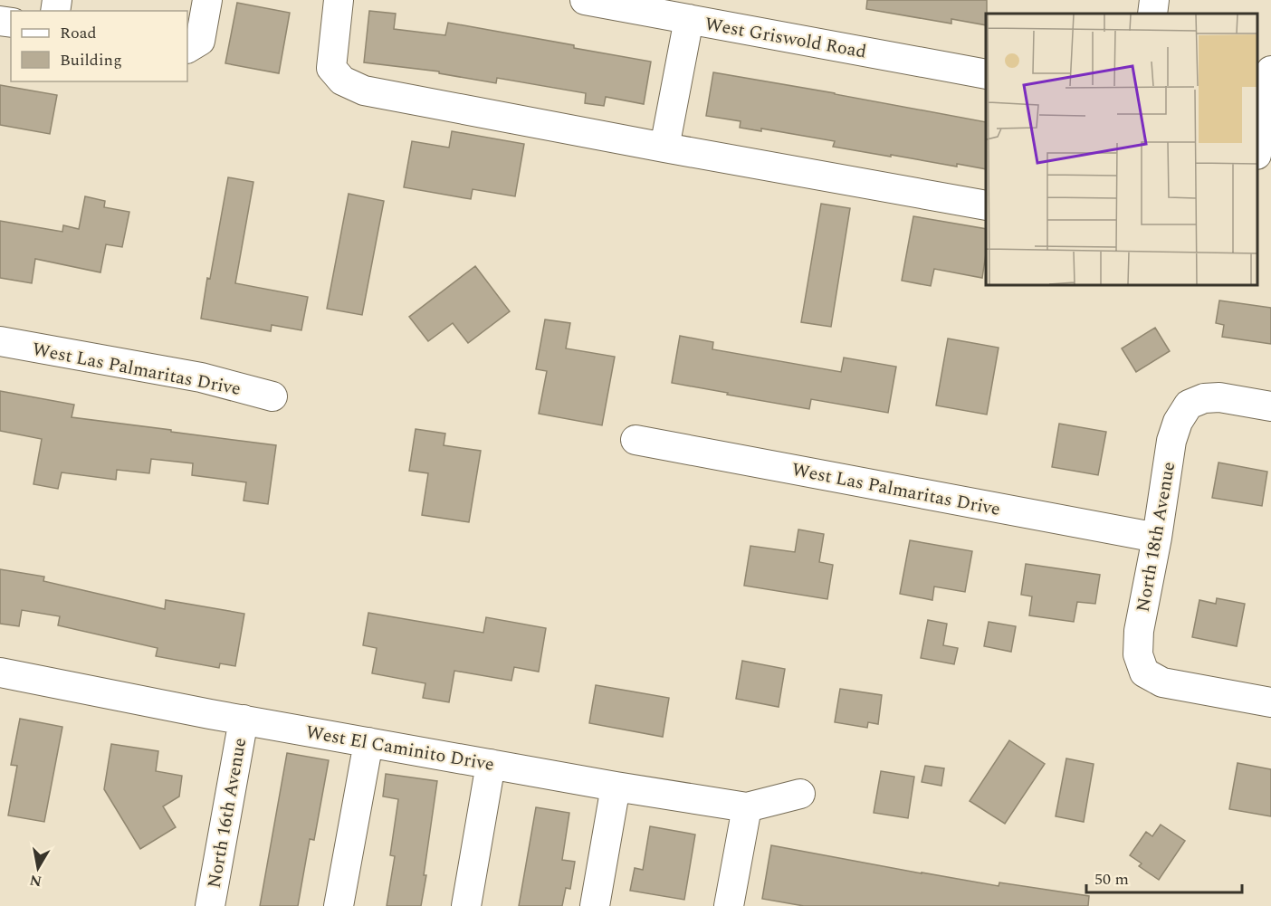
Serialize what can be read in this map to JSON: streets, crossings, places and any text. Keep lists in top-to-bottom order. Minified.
{"streets":{"street":["West Griswold Road","West Las Palmaritas Drive","North 18th Avenue","West El Caminito Drive","North 16th Avenue"]},"crossings":[["West Las Palmaritas Drive","North 18th Avenue"],["West El Caminito Drive","North 16th Avenue"]],"legend":["Road","Building"],"scale_bar":"50 m","north":"bottom"}
